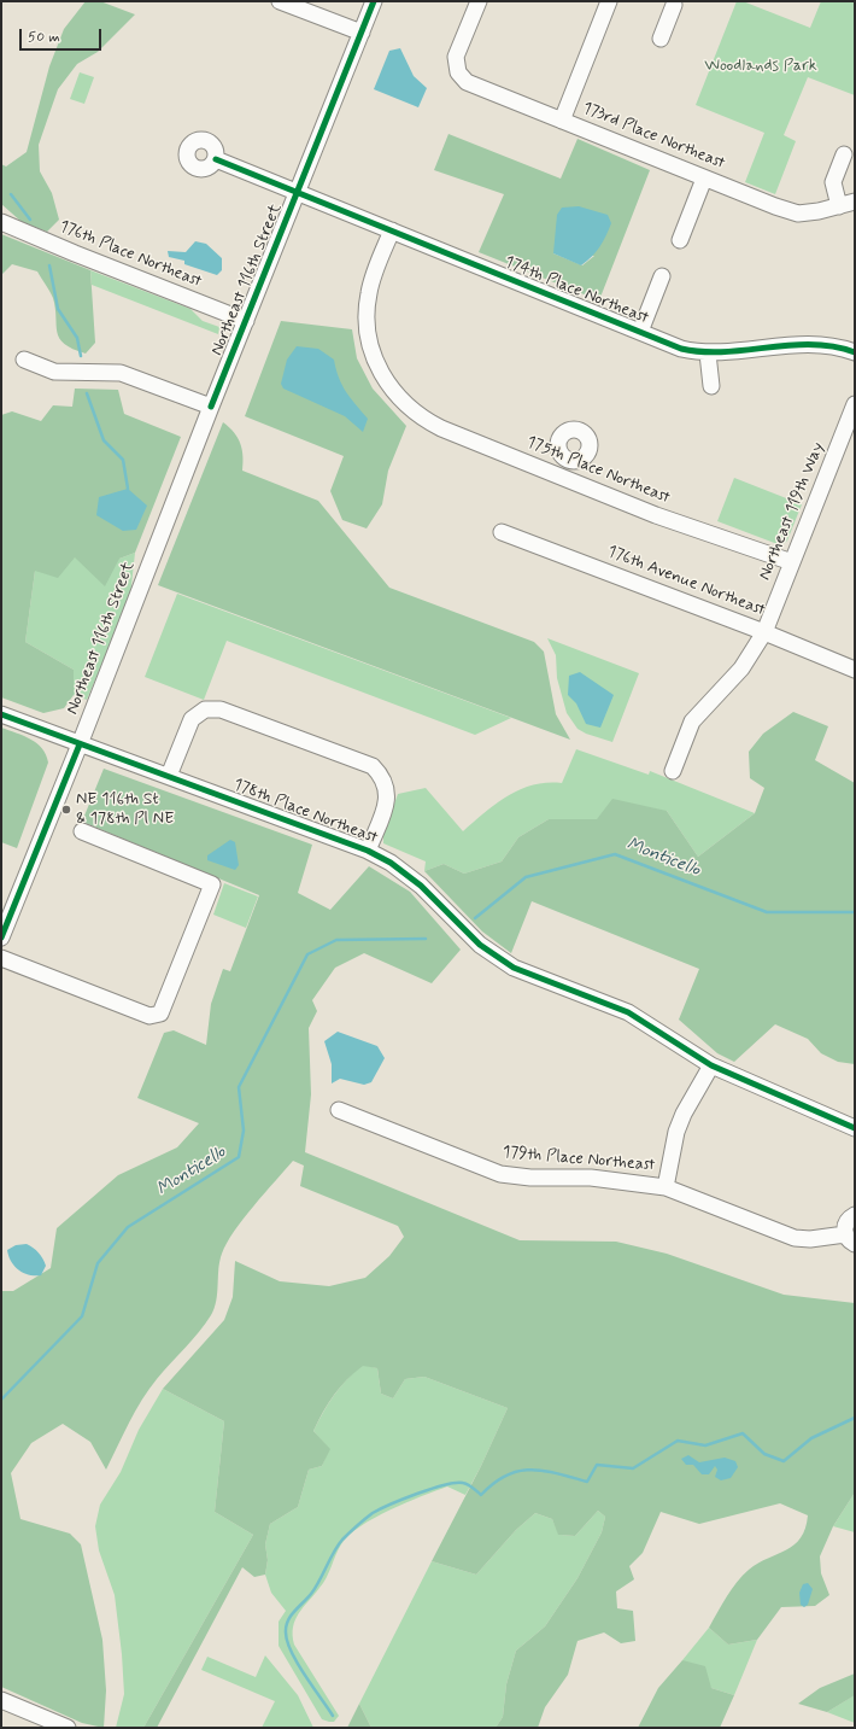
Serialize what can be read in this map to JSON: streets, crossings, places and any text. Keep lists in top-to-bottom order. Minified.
{"streets":{"street":["173rd Place Northeast","176th Place Northeast","Northeast 116th Street","174th Place Northeast","175th Place Northeast","Northeast 119th Way","176th Avenue Northeast","178th Place Northeast","179th Place Northeast"]},"crossings":[["176th Place Northeast","Northeast 116th Street"],["Northeast 116th Street","174th Place Northeast"],["Northeast 116th Street","178th Place Northeast"],["174th Place Northeast","175th Place Northeast"],["175th Place Northeast","Northeast 119th Way"],["Northeast 119th Way","176th Avenue Northeast"]],"water":["Monticello"],"parks":["Woodlands Park"],"places":["NE 116th St & 178th Pl NE"],"scale_bar":"50 m"}
